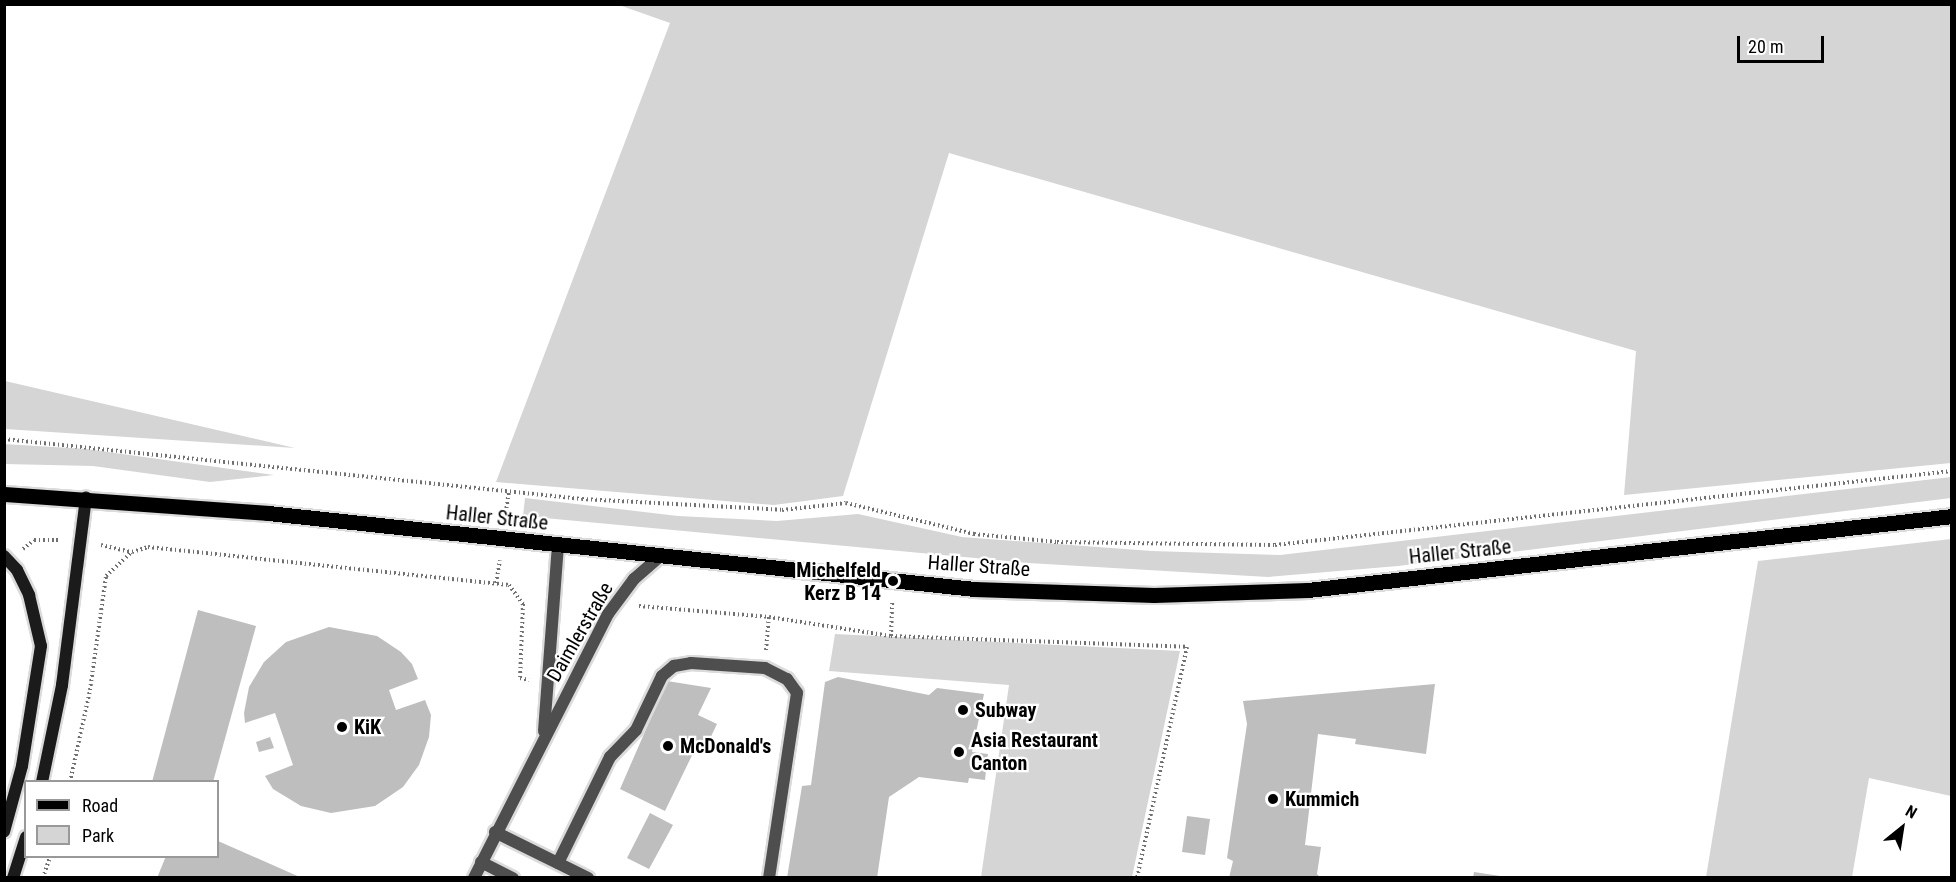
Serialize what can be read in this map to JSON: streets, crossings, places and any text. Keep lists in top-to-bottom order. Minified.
{"streets":{"main road":["Haller Straße"],"street":["Daimlerstraße"]},"crossings":[["Haller Straße","Daimlerstraße"]],"places":["Michelfeld Kerz B 14","Subway","KiK","McDonald's","Asia Restaurant Canton","Kummich"],"legend":["Road","Park"],"scale_bar":"20 m","north":"top right"}
